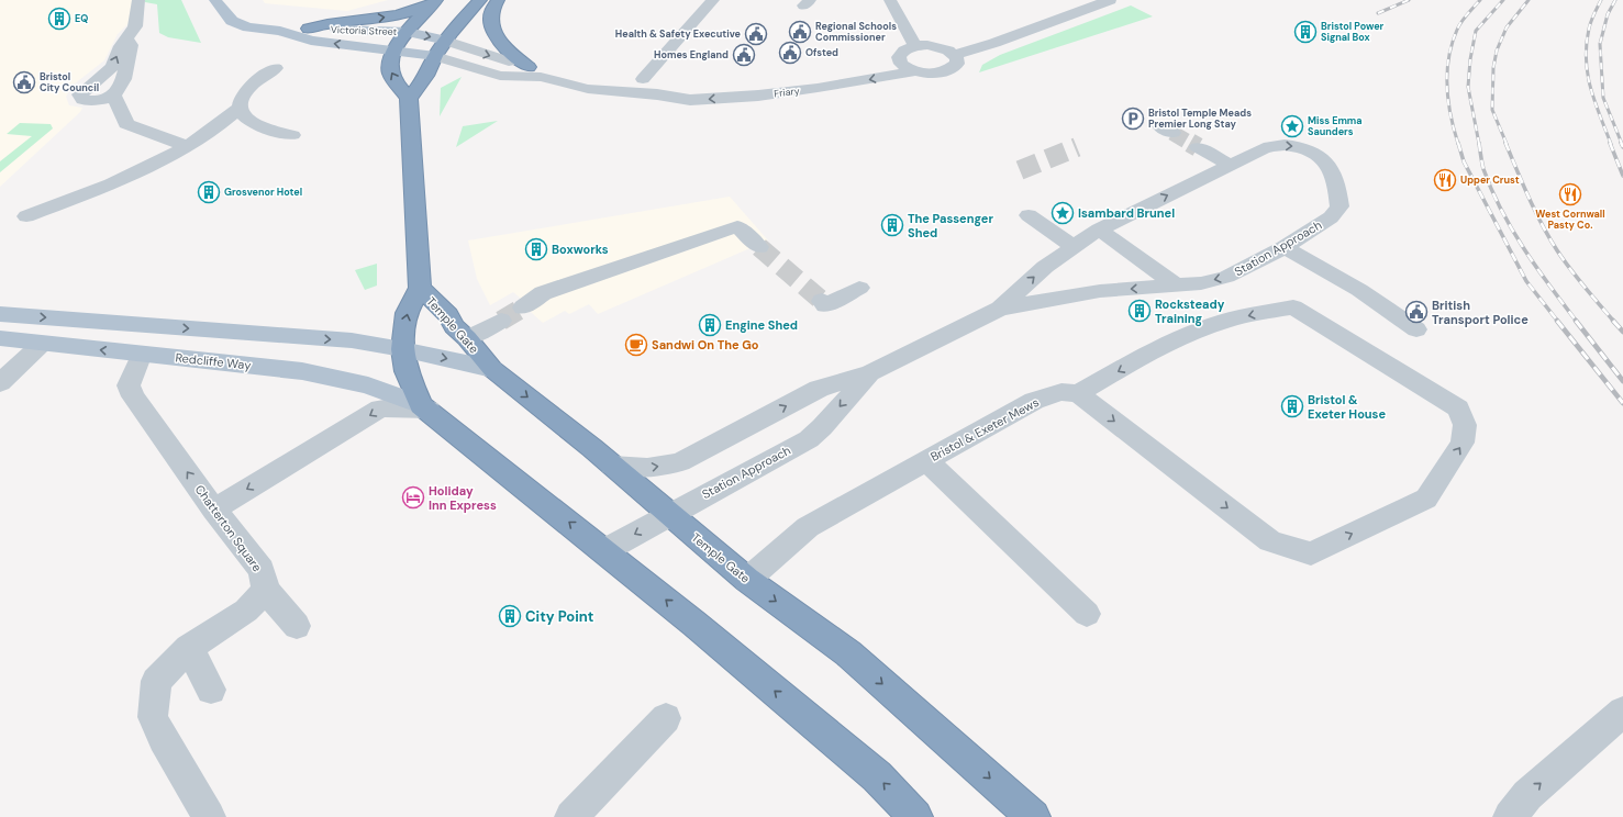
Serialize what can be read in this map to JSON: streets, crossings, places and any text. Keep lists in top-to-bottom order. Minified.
{"streets":{"highway":["Temple Gate"],"main road":["Victoria Street","Redcliffe Way"],"street":["Friary","Station Approach","Bristol & Exeter Mews","Chatterton Square"]},"crossings":[["Victoria Street","Friary"],["Station Approach","Temple Gate"],["Temple Gate","Redcliffe Way"],["Temple Gate","Bristol & Exeter Mews"],["Redcliffe Way","Chatterton Square"]],"one_way":["Chatterton Square"],"places":{"building":["EQ","Bristol Power Signal Box","Grosvenor Hotel","The Passenger Shed","Boxworks","Rocksteady Training","Engine Shed","Bristol & Exeter House","City Point"],"public building":["Regional Schools Commissioner","Health & Safety Executive","Ofsted","Homes England","Bristol City Council","British Transport Police"],"parking":["Bristol Temple Meads Premier Long Stay"],"place":["Miss Emma Saunders","Isambard Brunel"],"restaurant":["Upper Crust","West Cornwall Pasty Co."],"cafe":["Sandwi On The Go"],"hotel":["Holiday Inn Express"]}}
